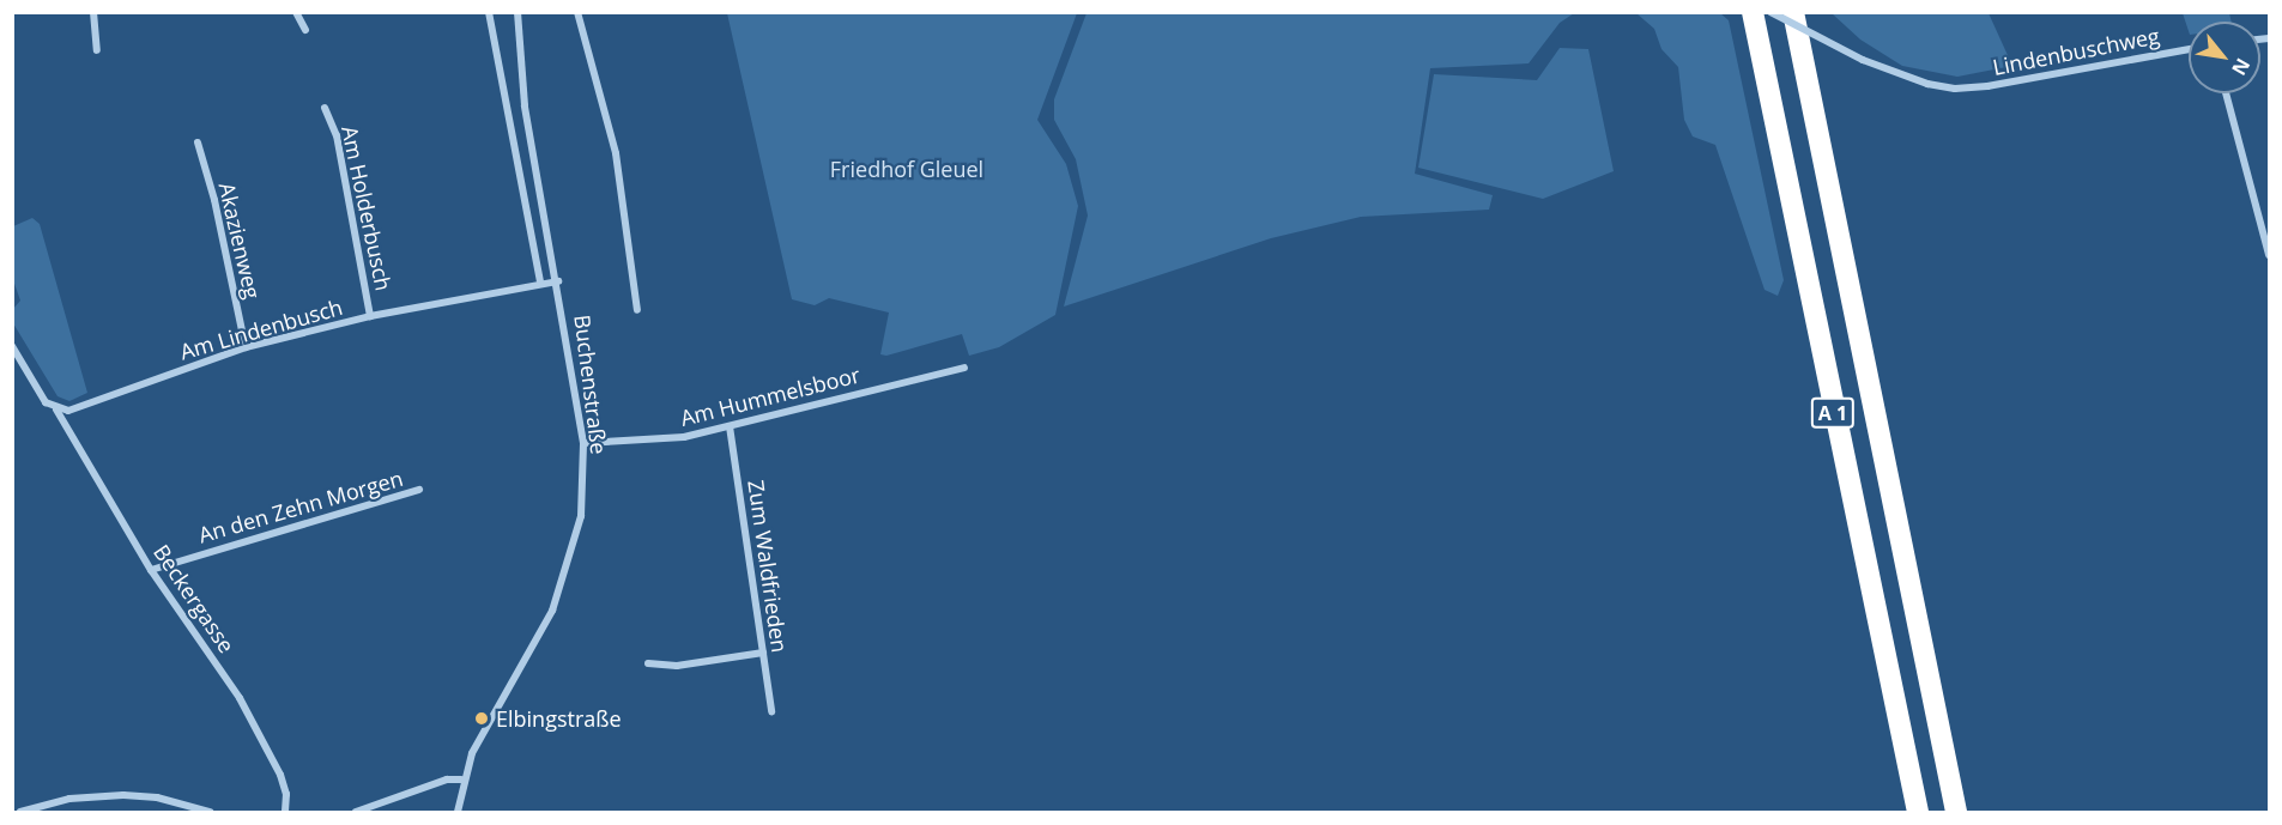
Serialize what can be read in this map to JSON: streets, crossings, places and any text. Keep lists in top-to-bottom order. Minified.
{"streets":{"highway":["A 1"],"street":["Lindenbuschweg","Am Holderbusch","Akazienweg","Am Lindenbusch","Buchenstraße","Am Hummelsboor","An den Zehn Morgen","Zum Waldfrieden","Beckergasse"]},"crossings":[["Am Holderbusch","Am Lindenbusch"],["Akazienweg","Am Lindenbusch"],["Am Lindenbusch","Buchenstraße"],["Am Lindenbusch","Beckergasse"],["Buchenstraße","Am Hummelsboor"],["Am Hummelsboor","Zum Waldfrieden"],["An den Zehn Morgen","Beckergasse"]],"parks":["Friedhof Gleuel"],"places":["Elbingstraße"],"north":"bottom right"}
